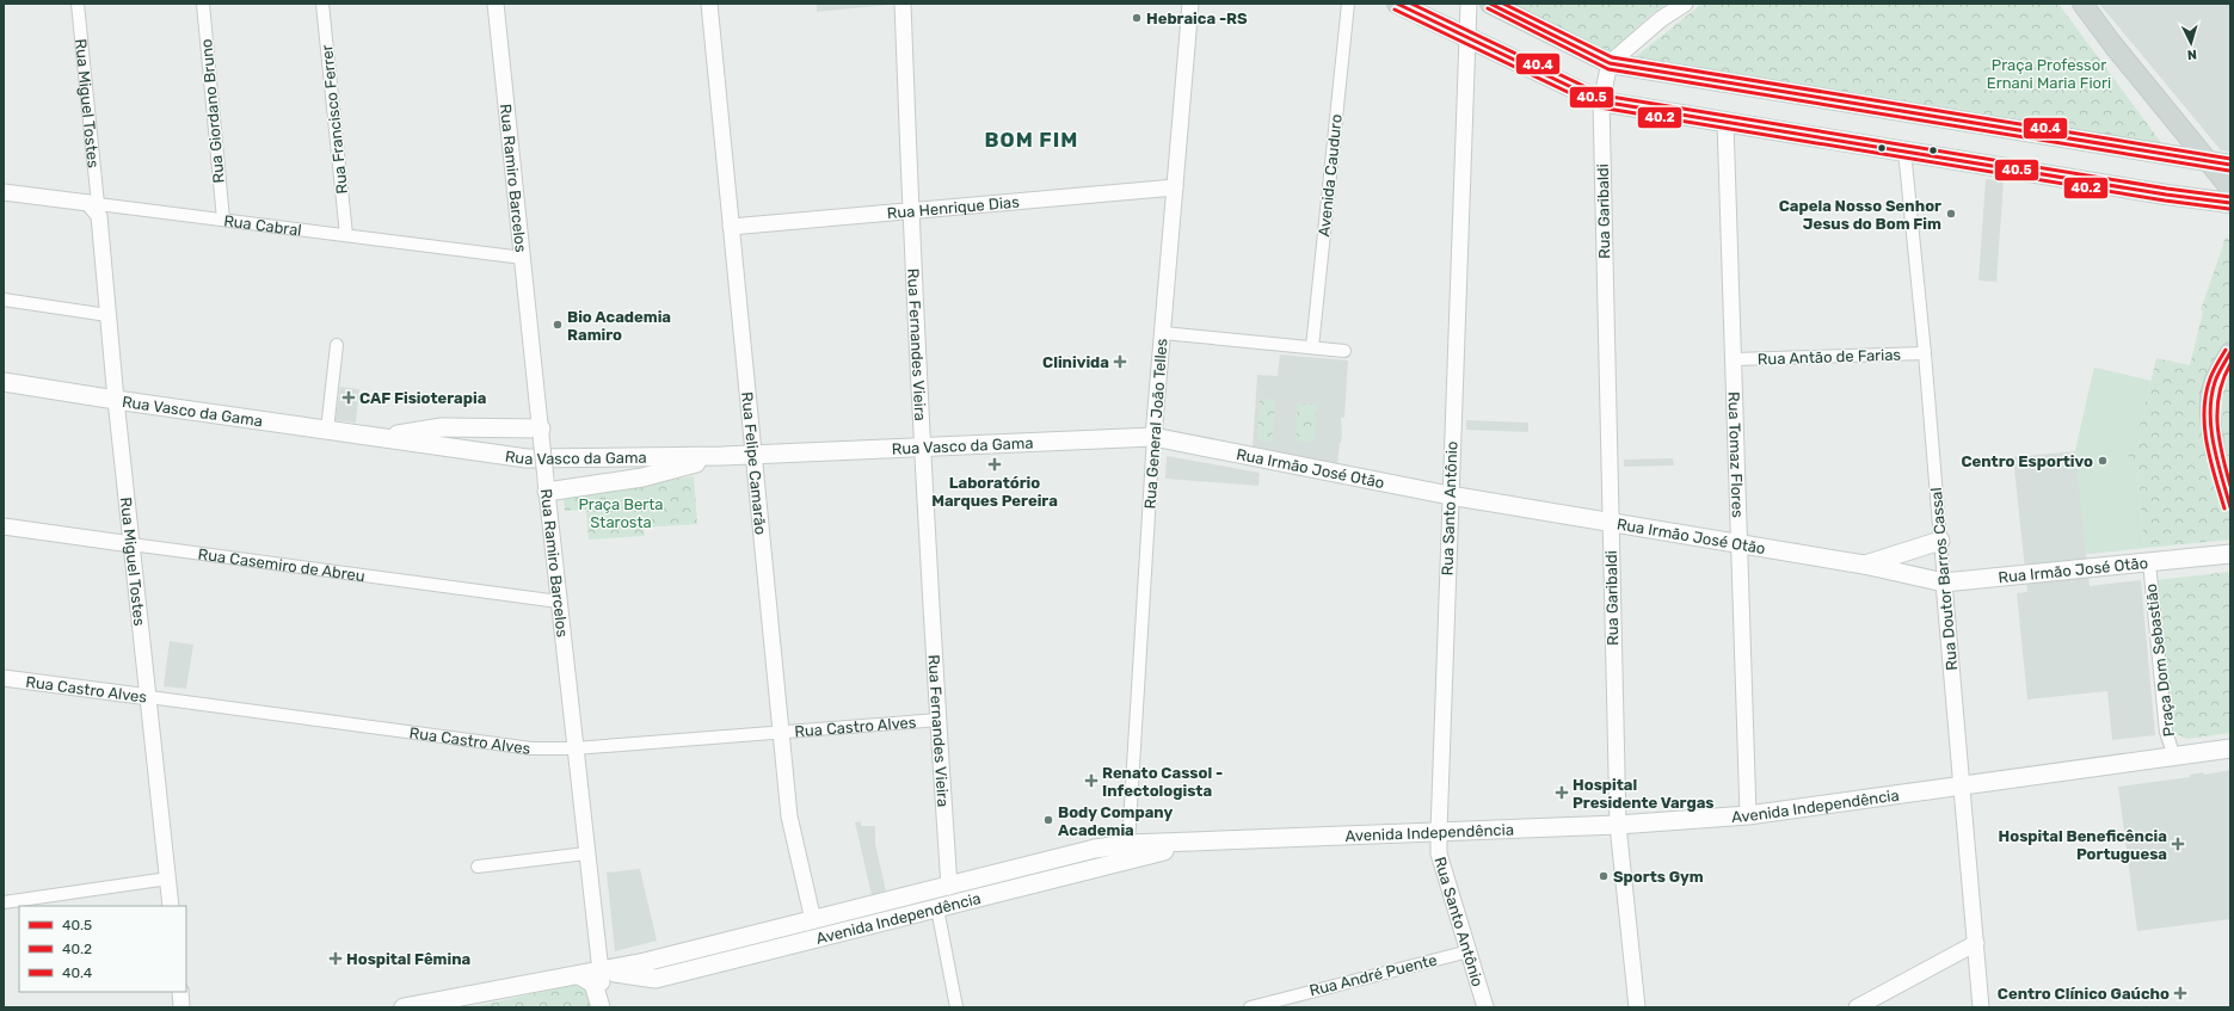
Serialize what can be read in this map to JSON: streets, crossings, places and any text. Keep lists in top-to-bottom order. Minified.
{"streets":{"main road":["Rua Vasco da Gama","Rua Irmão José Otão","Avenida Independência"],"street":["Rua Miguel Tostes","Rua Giordano Bruno","Rua Francisco Ferrer","Avenida Cauduro","Rua Ramiro Barcelos","Rua Henrique Dias","Rua Garibaldi","Rua Cabral","Rua Fernandes Vieira","Rua Antão de Farias","Rua General João Telles","Rua Tomaz Flores","Rua Felipe Camarão","Rua Santo Antônio","Rua Casemiro de Abreu","Rua Doutor Barros Cassal","Praça Dom Sebastião","Rua Castro Alves","Rua André Puente"]},"crossings":[["Rua Miguel Tostes","Rua Cabral"],["Rua Miguel Tostes","Rua Vasco da Gama"],["Rua Miguel Tostes","Rua Casemiro de Abreu"],["Rua Miguel Tostes","Rua Castro Alves"],["Rua Giordano Bruno","Rua Cabral"],["Rua Francisco Ferrer","Rua Cabral"],["Rua Ramiro Barcelos","Rua Cabral"],["Rua Ramiro Barcelos","Rua Casemiro de Abreu"],["Rua Ramiro Barcelos","Rua Castro Alves"],["Rua Ramiro Barcelos","Avenida Independência"],["Rua Henrique Dias","Rua Fernandes Vieira"],["Rua Henrique Dias","Rua General João Telles"],["Rua Henrique Dias","Rua Felipe Camarão"],["Rua Garibaldi","Rua Irmão José Otão"],["Rua Garibaldi","Avenida Independência"],["Rua Fernandes Vieira","Rua Vasco da Gama"],["Rua Fernandes Vieira","Rua Castro Alves"],["Rua Fernandes Vieira","Avenida Independência"],["Rua Antão de Farias","Rua Tomaz Flores"],["Rua Antão de Farias","Rua Doutor Barros Cassal"],["Rua Vasco da Gama","Rua General João Telles"],["Rua Vasco da Gama","Rua Felipe Camarão"],["Rua Vasco da Gama","Rua Irmão José Otão"],["Rua General João Telles","Rua Irmão José Otão"],["Rua General João Telles","Avenida Independência"],["Rua Tomaz Flores","Rua Irmão José Otão"],["Rua Tomaz Flores","Avenida Independência"],["Rua Felipe Camarão","Rua Castro Alves"],["Rua Felipe Camarão","Avenida Independência"],["Rua Irmão José Otão","Rua Santo Antônio"],["Rua Irmão José Otão","Rua Doutor Barros Cassal"],["Rua Irmão José Otão","Praça Dom Sebastião"],["Rua Santo Antônio","Avenida Independência"],["Rua Santo Antônio","Rua André Puente"],["Rua Doutor Barros Cassal","Avenida Independência"],["Praça Dom Sebastião","Avenida Independência"]],"districts":["BOM FIM"],"parks":["Praça Professor Ernani Maria Fiori","Praça Berta Starosta"],"places":{"other":["Hebraica -RS","Capela Nosso Senhor Jesus do Bom Fim","Bio Academia Ramiro","Centro Esportivo","Body Company Academia","Sports Gym"],"health":["Clinivida","CAF Fisioterapia","Laboratório Marques Pereira","Renato Cassol - Infectologista","Hospital Presidente Vargas","Hospital Beneficência Portuguesa","Hospital Fêmina","Centro Clínico Gaúcho"]},"lines":["transit line 40.5","transit line 40.4","transit line 40.2"],"legend":["40.5","40.2","40.4"],"north":"bottom"}
